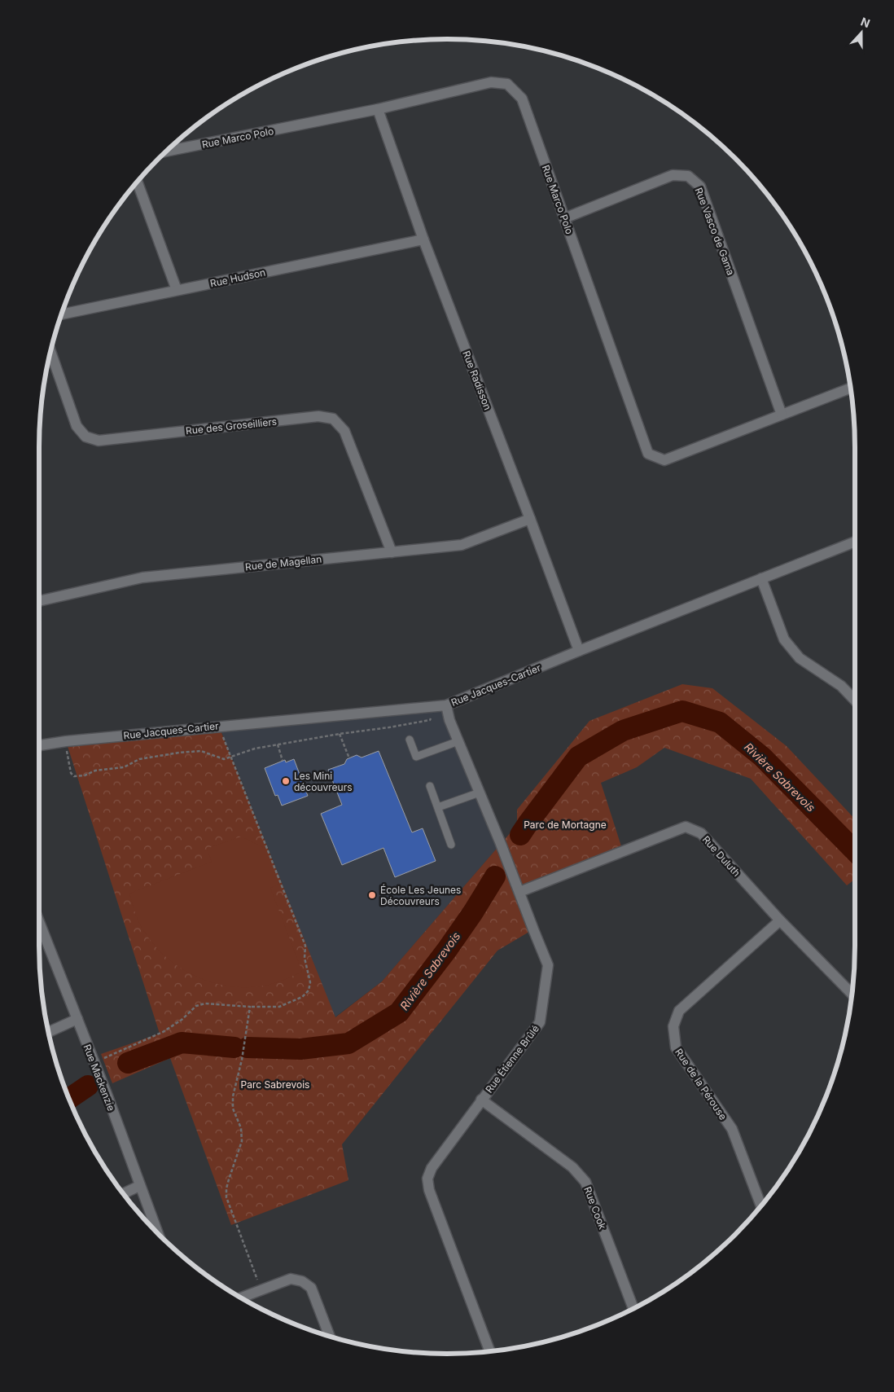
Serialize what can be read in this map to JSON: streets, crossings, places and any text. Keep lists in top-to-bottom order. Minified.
{"streets":{"street":["Rue Marco Polo","Rue Vasco de Gama","Rue Hudson","Rue Radisson","Rue des Groseilliers","Rue de Magellan","Rue Jacques-Cartier","Rue Duluth","Rue Étienne Brûlé","Rue Mackenzie","Rue de la Pérouse","Rue Cook"]},"crossings":[["Rue Marco Polo","Rue Vasco de Gama"],["Rue Marco Polo","Rue Radisson"],["Rue Hudson","Rue Radisson"],["Rue Radisson","Rue de Magellan"],["Rue Radisson","Rue Jacques-Cartier"],["Rue des Groseilliers","Rue de Magellan"],["Rue Jacques-Cartier","Rue Étienne Brûlé"],["Rue Duluth","Rue Étienne Brûlé"],["Rue Duluth","Rue de la Pérouse"],["Rue Étienne Brûlé","Rue Cook"]],"water":["Rivière Sabrevois"],"parks":["Parc de Mortagne","Parc Sabrevois"],"places":["Les Mini découvreurs","École Les Jeunes Découvreurs"],"north":"top"}
